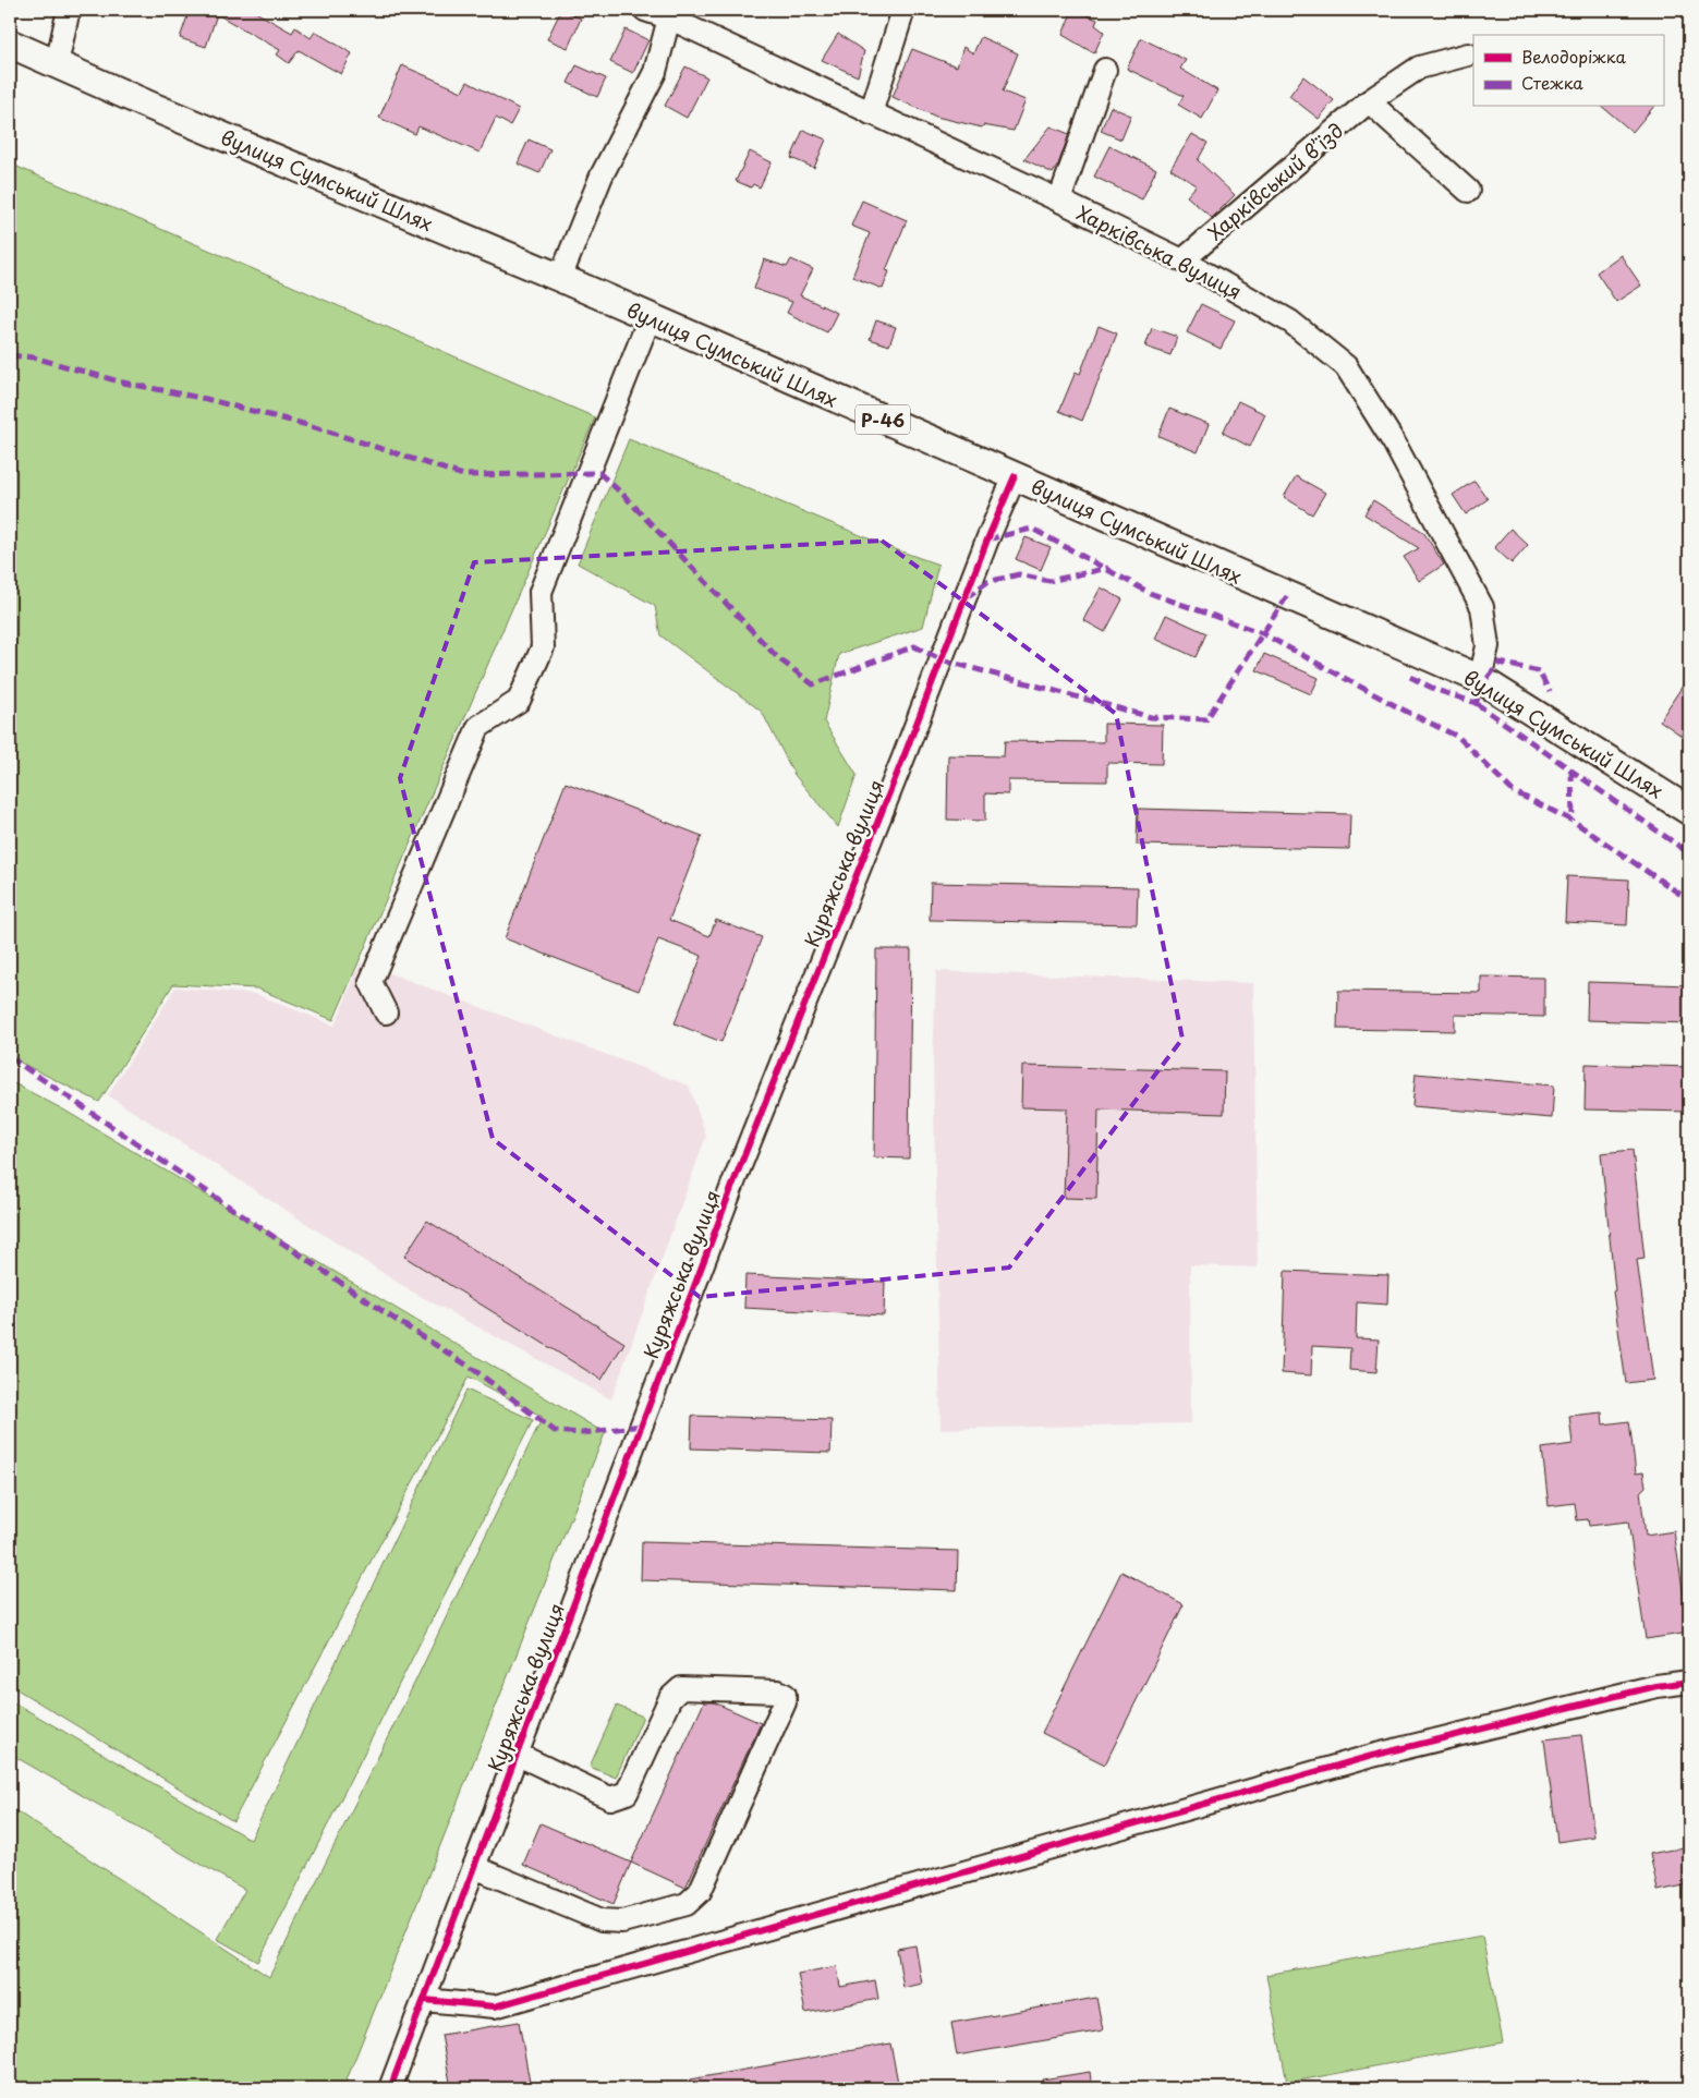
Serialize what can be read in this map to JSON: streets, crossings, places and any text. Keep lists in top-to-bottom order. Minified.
{"streets":{"main road":["вулиця Сумський Шлях","Р-46"],"street":["Харківський в’їзд","Харківська вулиця","Куряжська вулиця"]},"crossings":[["вулиця Сумський Шлях","Харківська вулиця"],["вулиця Сумський Шлях","Р-46"],["вулиця Сумський Шлях","Куряжська вулиця"],["Харківський в’їзд","Харківська вулиця"]],"legend":["Велодоріжка","Стежка"]}
